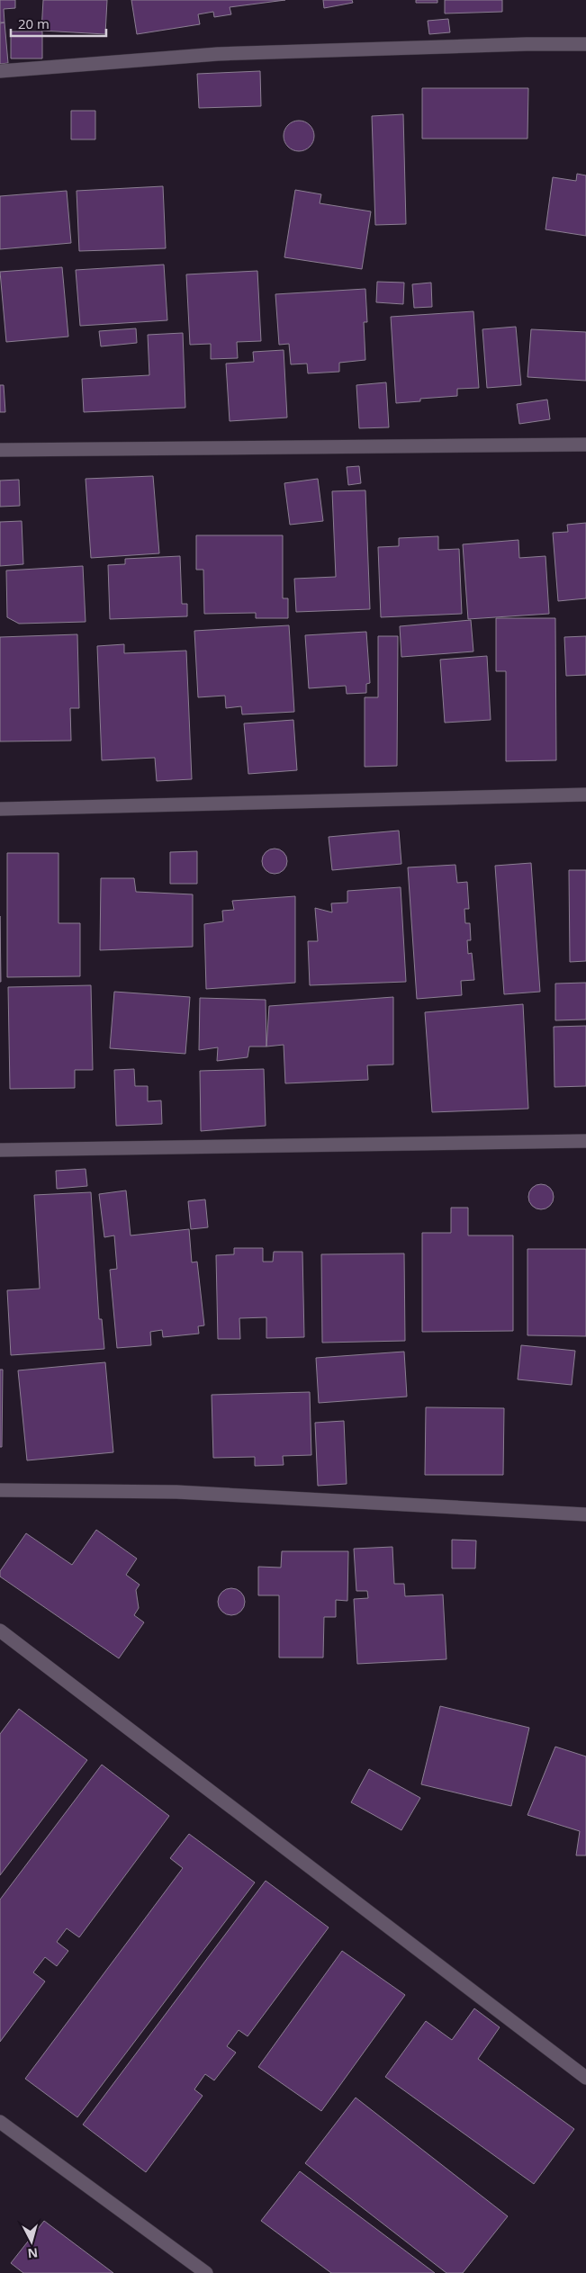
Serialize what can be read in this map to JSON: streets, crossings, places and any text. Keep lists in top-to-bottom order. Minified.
{"scale_bar":"20 m","north":"bottom"}
